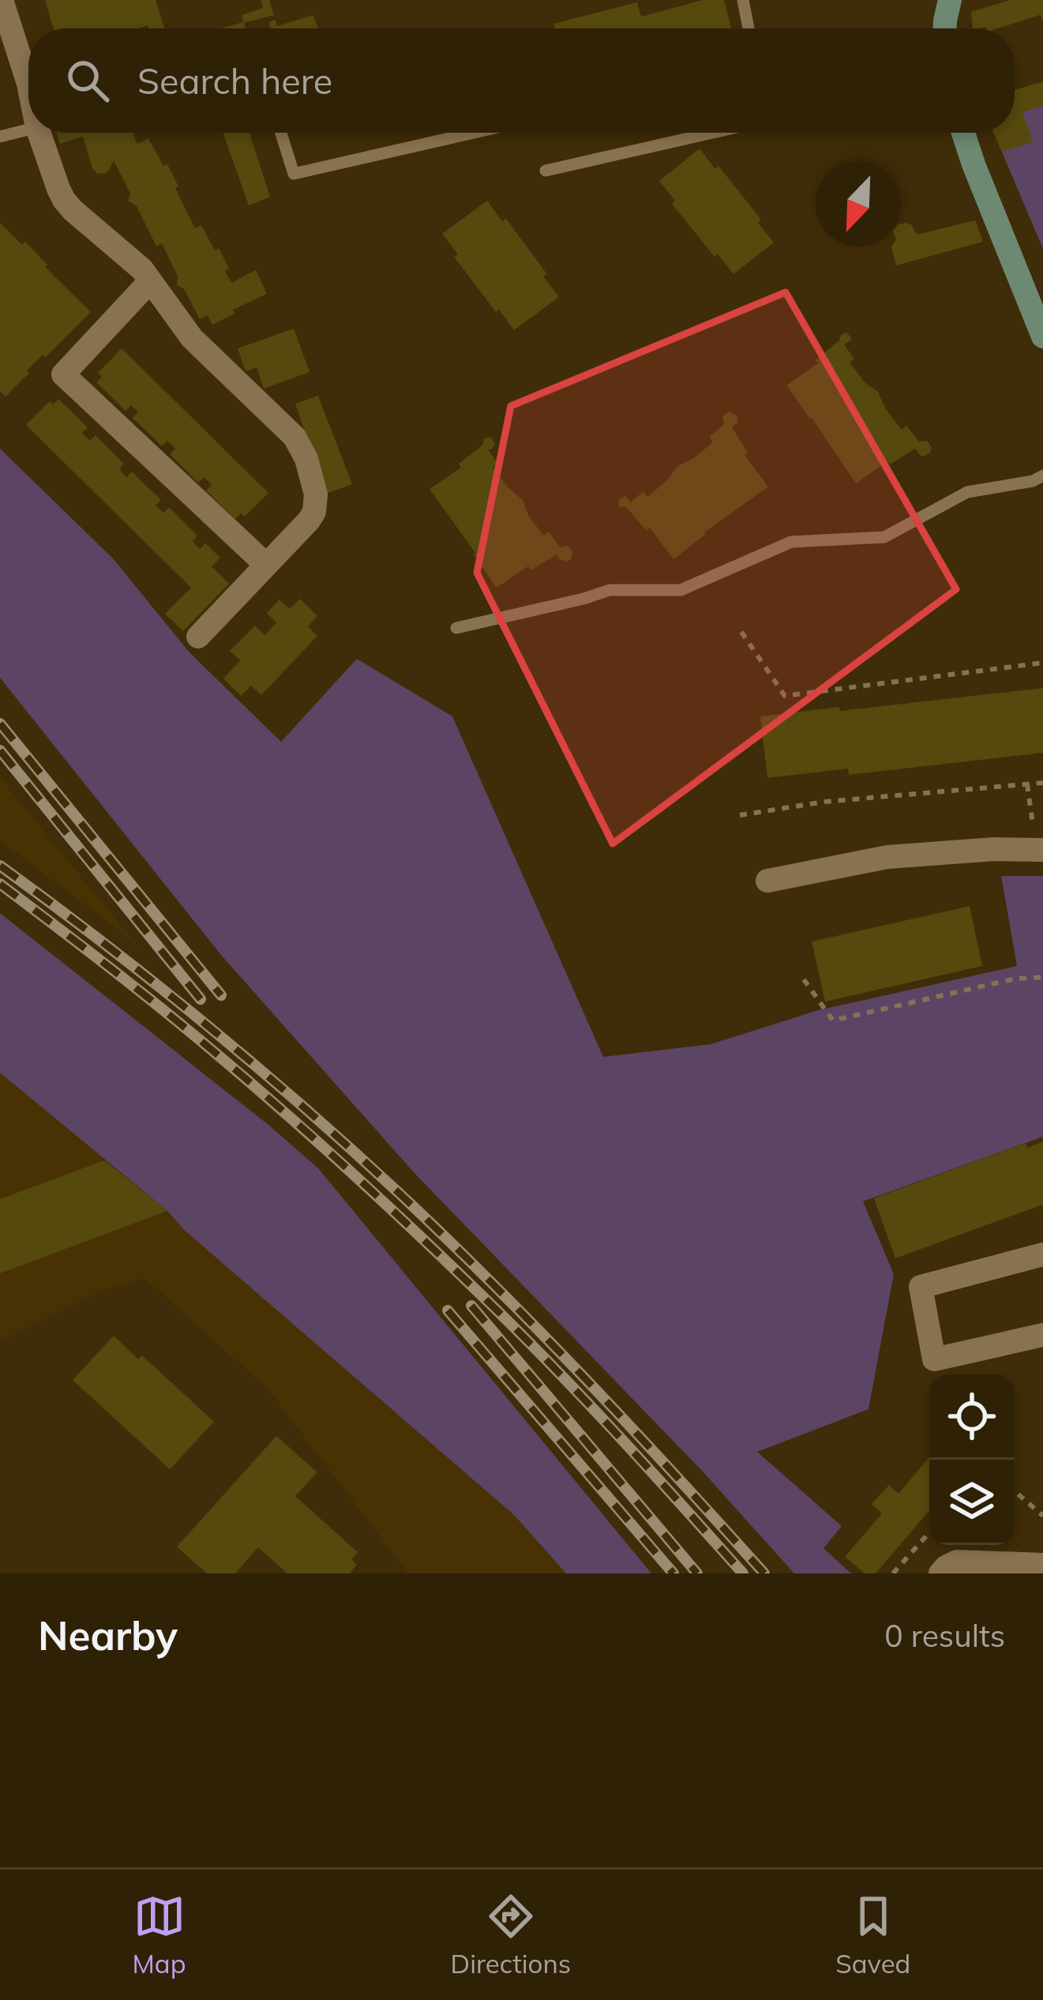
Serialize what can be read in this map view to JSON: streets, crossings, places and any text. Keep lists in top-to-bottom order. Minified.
{"north":"bottom left","page":{"search":"Search here","heading":["Nearby","0 results"],"nav":["Map","Directions","Saved"]}}
